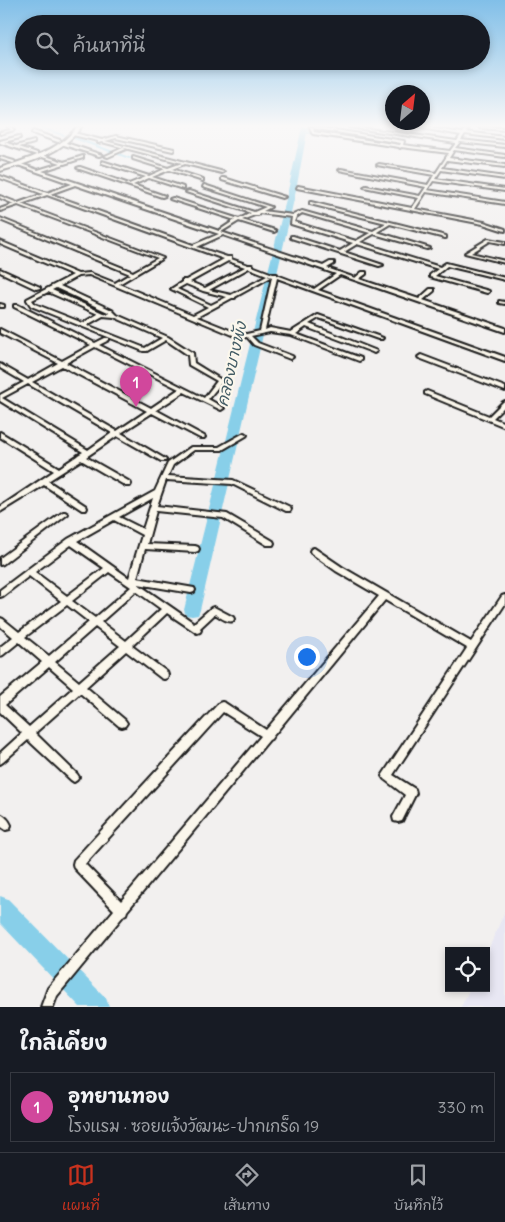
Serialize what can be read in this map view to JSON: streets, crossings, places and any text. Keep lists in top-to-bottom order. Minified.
{"water":["คลองบางพัง"],"north":"top right","page":{"search":"ค้นหาที่นี่","pins":"1","heading":"ใกล้เคียง","list":[{"mark":"1","name":"อุทยานทอง","note":"โรงแรม · ซอยแจ้งวัฒนะ-ปากเกร็ด 19","value":"330 m"}],"nav":["แผนที่","เส้นทาง","บันทึกไว้"]}}
